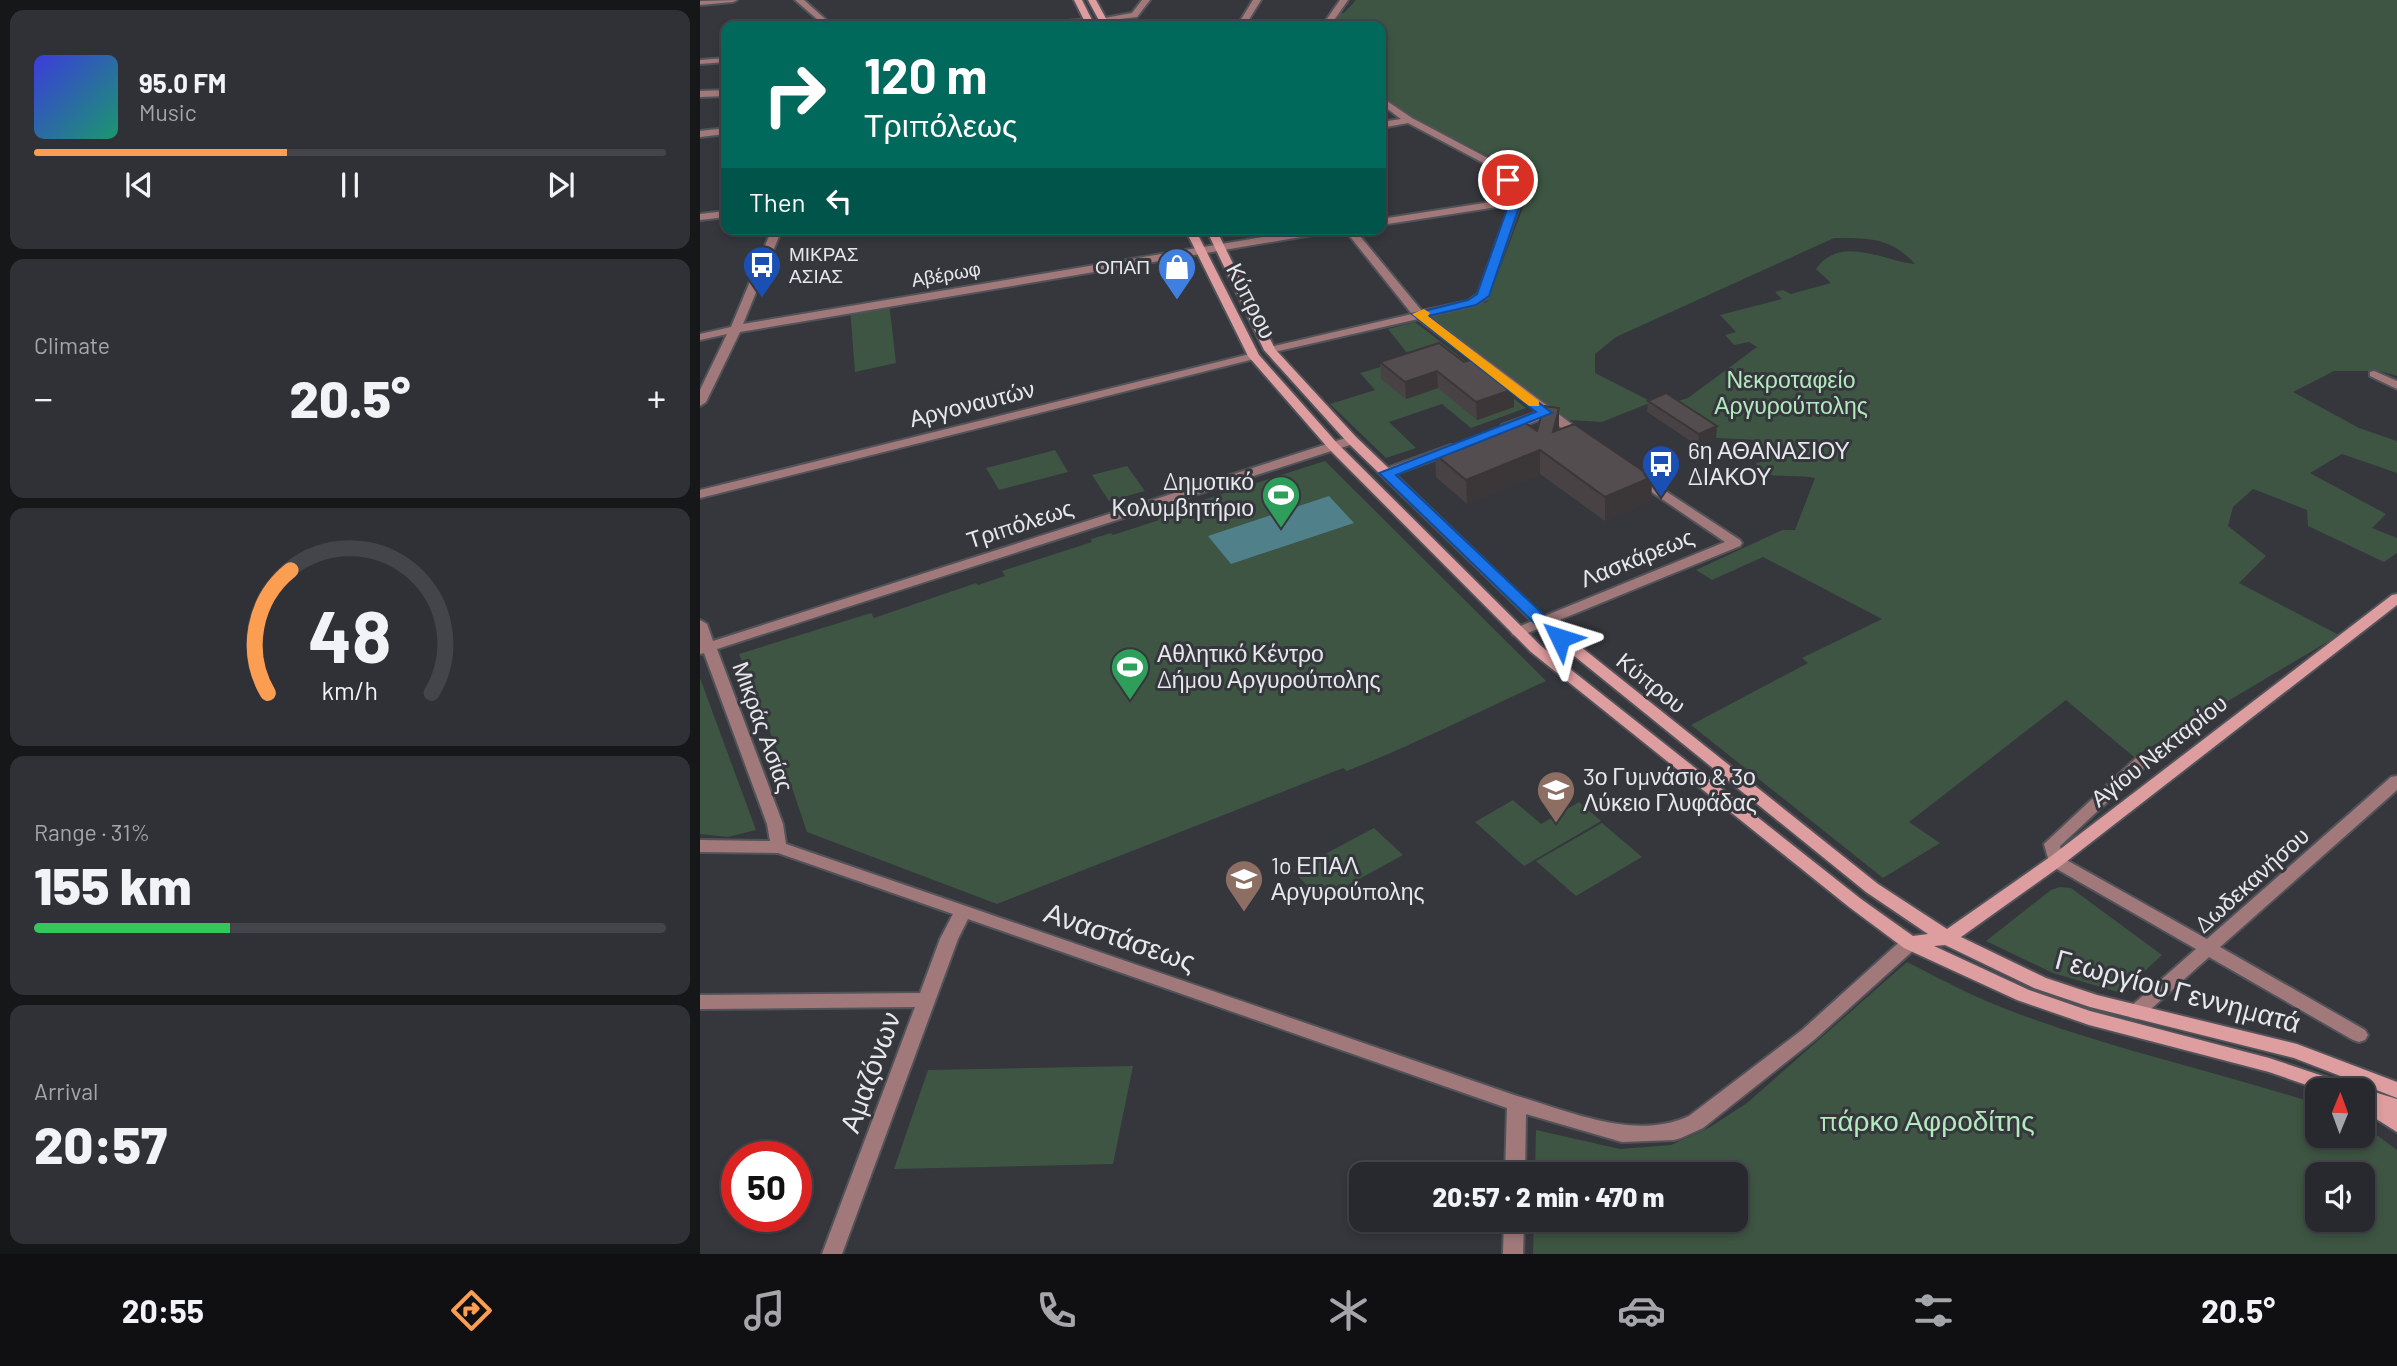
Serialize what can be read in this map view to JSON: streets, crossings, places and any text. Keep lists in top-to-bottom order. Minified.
{"streets":{"main road":["Κύπρου","Αγίου Νεκταρίου","Γεωργίου Γεννηματά"],"street":["Αβέρωφ","Αργοναυτών","Τριπόλεως","Λασκάρεως","Μικράς Ασίας","Δωδεκανήσου","Αναστάσεως","Αμαζόνων"]},"crossings":[["Αβέρωφ","Κύπρου"],["Κύπρου","Αργοναυτών"],["Κύπρου","Τριπόλεως"],["Κύπρου","Λασκάρεως"],["Κύπρου","Αγίου Νεκταρίου"],["Κύπρου","Γεωργίου Γεννηματά"],["Τριπόλεως","Μικράς Ασίας"],["Μικράς Ασίας","Αναστάσεως"],["Αγίου Νεκταρίου","Γεωργίου Γεννηματά"],["Δωδεκανήσου","Γεωργίου Γεννηματά"],["Αναστάσεως","Αμαζόνων"]],"parks":["Νεκροταφείο Αργυρούπολης","πάρκο Αφροδίτης"],"places":{"bus stop":["ΜΙΚΡΑΣ ΑΣΙΑΣ","6η ΑΘΑΝΑΣΙΟΥ ΔΙΑΚΟΥ"],"shop":["ΟΠΑΠ"],"sports":["Δημοτικό Κολυμβητήριο","Αθλητικό Κέντρο Δήμου Αργυρούπολης"],"school or university":["3ο Γυμνάσιο & 3ο Λύκειο Γλυφάδας","1o ΕΠΑΛ Αργυρούπολης"]},"north":"top","page":{"turn":["120 m","Τριπόλεως"],"song":["95.0 FM","Music"],"then":"Then","tile":["Climate",["Range · 31%","155 km"],["Arrival","20:57"]],"heat":["−","20.5°","+"],"limit":"50","trip":"20:57 · 2 min · 470 m","tabs":["20:55","20.5°"],"gauge":["48","km/h"]}}
